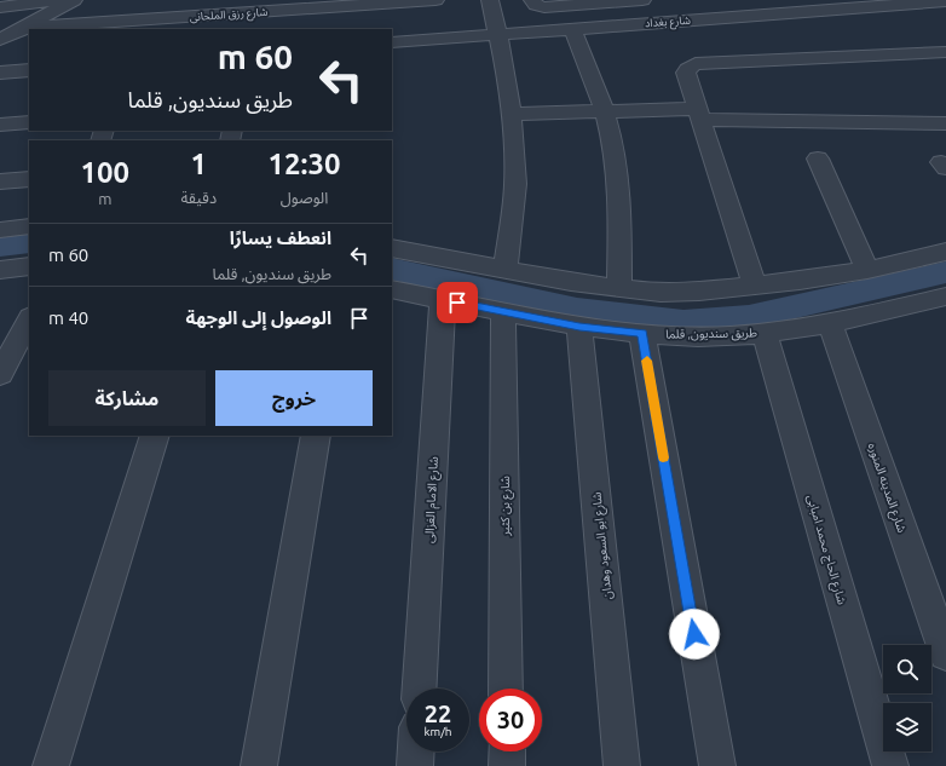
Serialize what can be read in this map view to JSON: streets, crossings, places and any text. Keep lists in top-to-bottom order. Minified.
{"streets":{"street":["شارع رزق الملحانى","شارع بغداد","طريق سنديون, قلما","شارع المدينه المنوره","شارع الامام الغزالى","شارع بن كثير","شارع ابو السعود وهدان","شارع الحاج محمد امبابى"]},"crossings":[["طريق سنديون, قلما","شارع المدينه المنوره"],["طريق سنديون, قلما","شارع الامام الغزالى"],["طريق سنديون, قلما","شارع بن كثير"],["طريق سنديون, قلما","شارع ابو السعود وهدان"],["طريق سنديون, قلما","شارع الحاج محمد امبابى"]],"page":{"turn":["60 m","طريق سنديون, قلما"],"eta":["12:30","الوصول","1","دقيقة","100","m"],"list":[{"name":"انعطف يسارًا","note":"طريق سنديون, قلما","value":"60 m"},{"name":"الوصول إلى الوجهة","value":"40 m"}],"buttons":["خروج","مشاركة"],"speed":"22 km/h","limit":"30"}}
